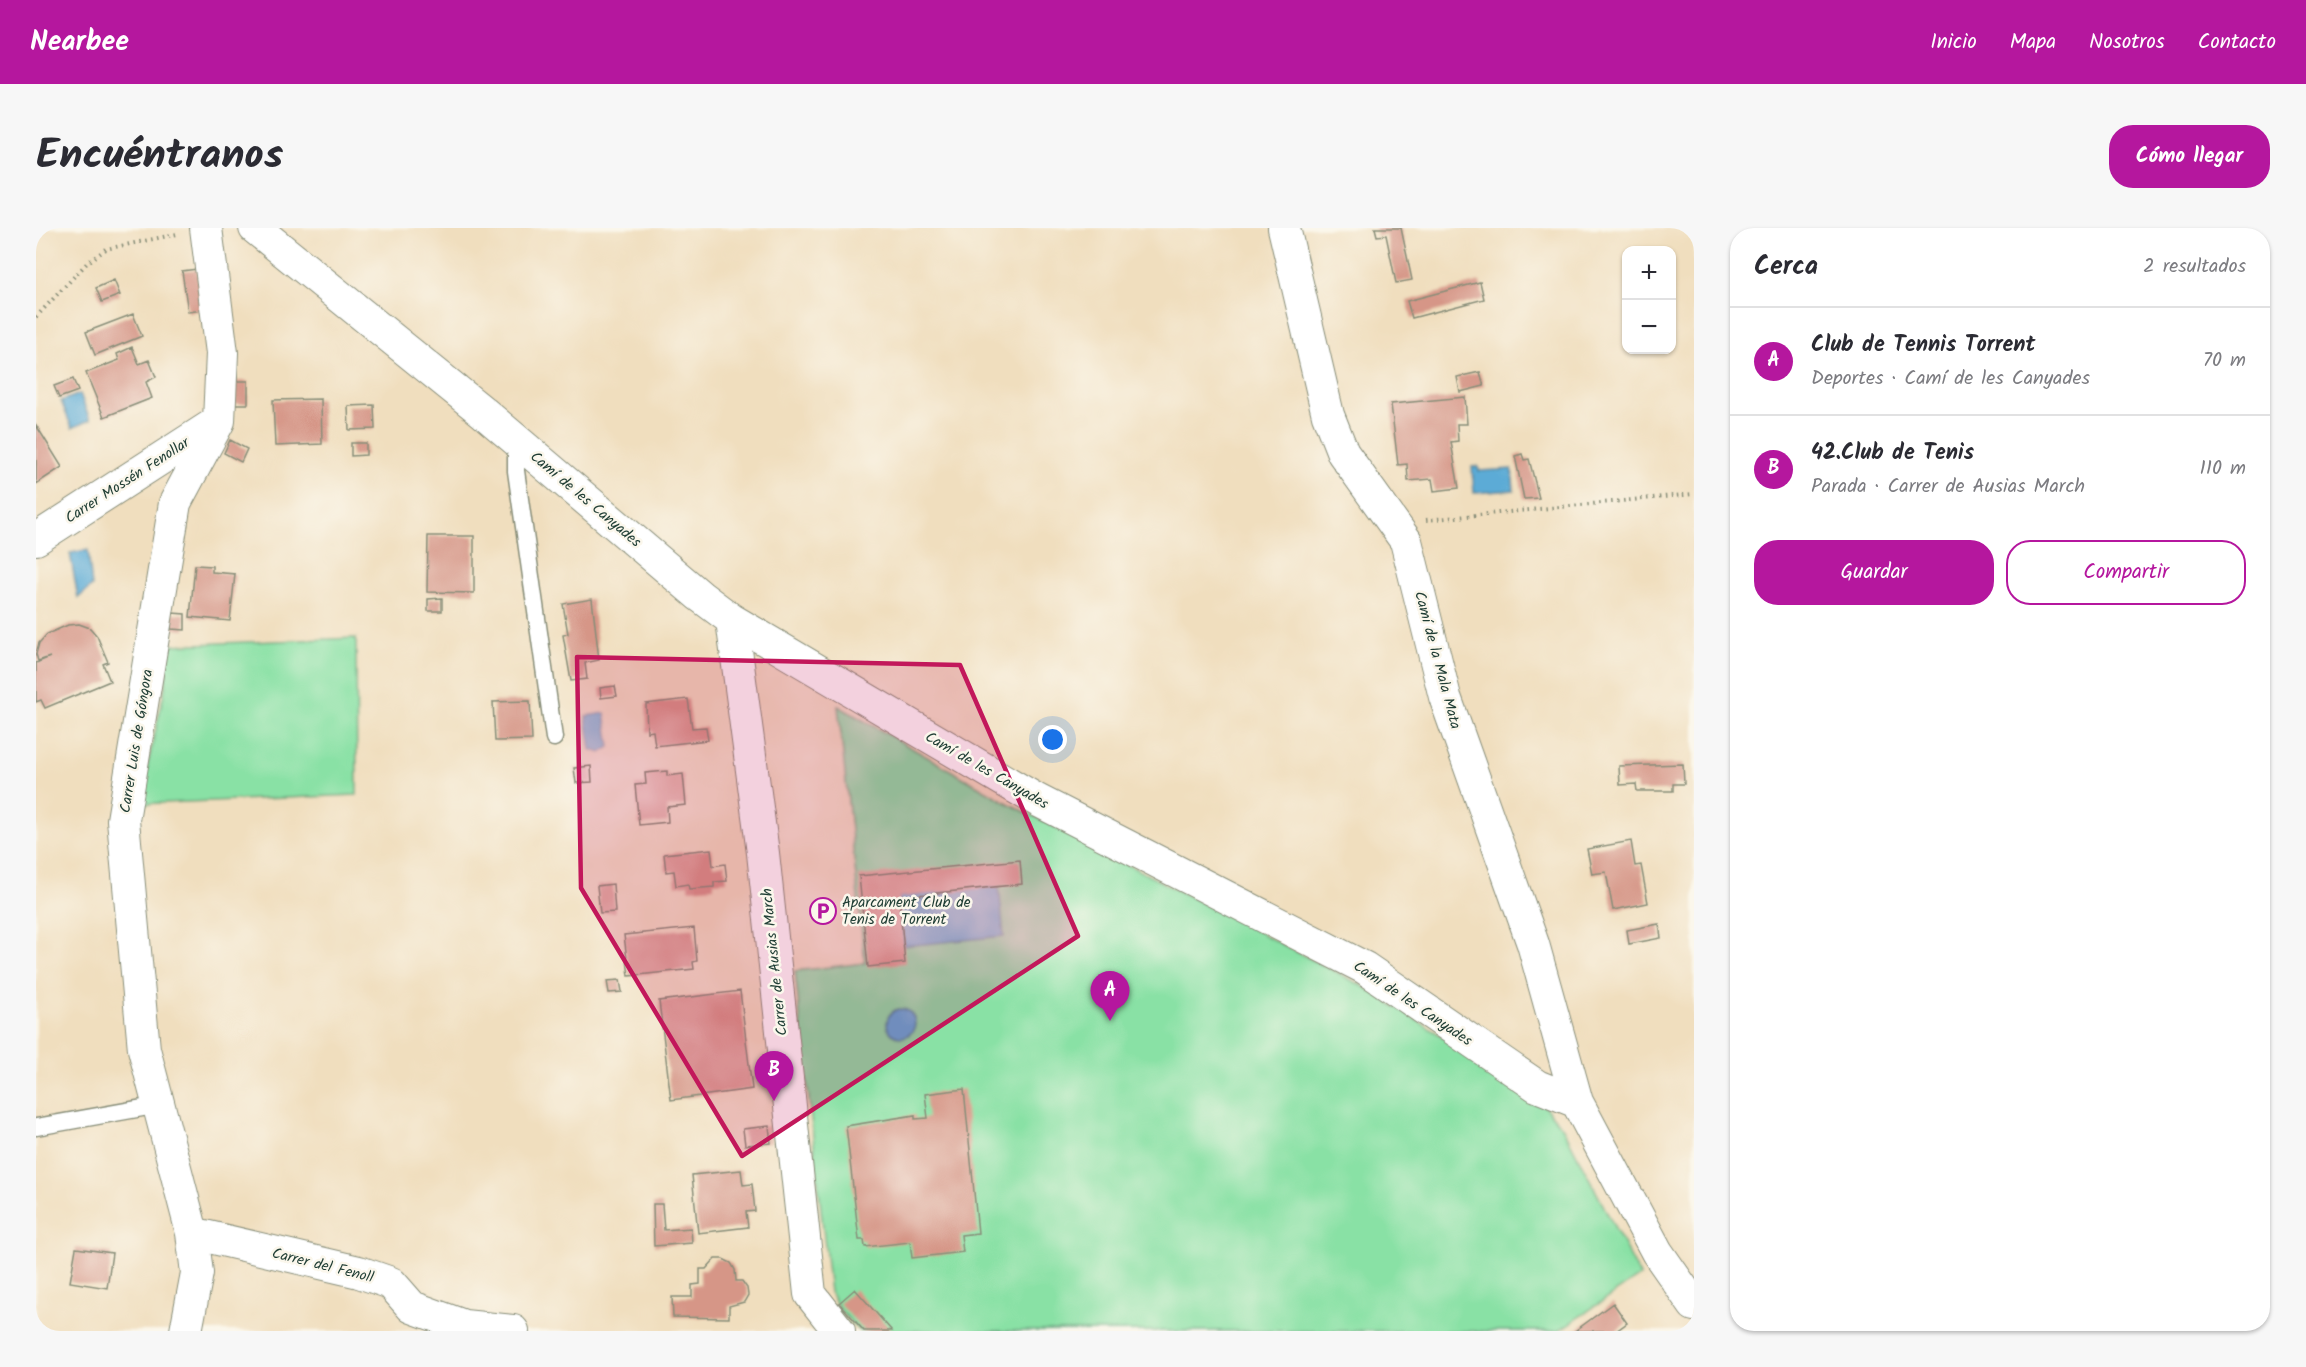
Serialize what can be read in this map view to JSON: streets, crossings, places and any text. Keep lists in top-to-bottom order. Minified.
{"streets":{"street":["Carrer Mossén Fenollar","Camí de les Canyades","Camí de la Mala Mata","Carrer Luis de Góngora","Carrer de Ausias March","Carrer del Fenoll"]},"crossings":[["Carrer Mossén Fenollar","Carrer Luis de Góngora"],["Camí de les Canyades","Camí de la Mala Mata"],["Camí de les Canyades","Carrer de Ausias March"],["Carrer Luis de Góngora","Carrer del Fenoll"]],"places":{"parking":["Aparcament Club de Tenis de Torrent"]},"page":{"header":"Nearbee","nav":["Inicio","Mapa","Nosotros","Contacto"],"title":"Encuéntranos","buttons":["Cómo llegar",["Guardar","Compartir"]],"heading":["Cerca","2 resultados"],"map_buttons":["+","−"],"list":[{"mark":"A","name":"Club de Tennis Torrent","note":"Deportes · Camí de les Canyades","value":"70 m"},{"mark":"B","name":"42.Club de Tenis","note":"Parada · Carrer de Ausias March","value":"110 m"}],"pins":["A","B"]}}
